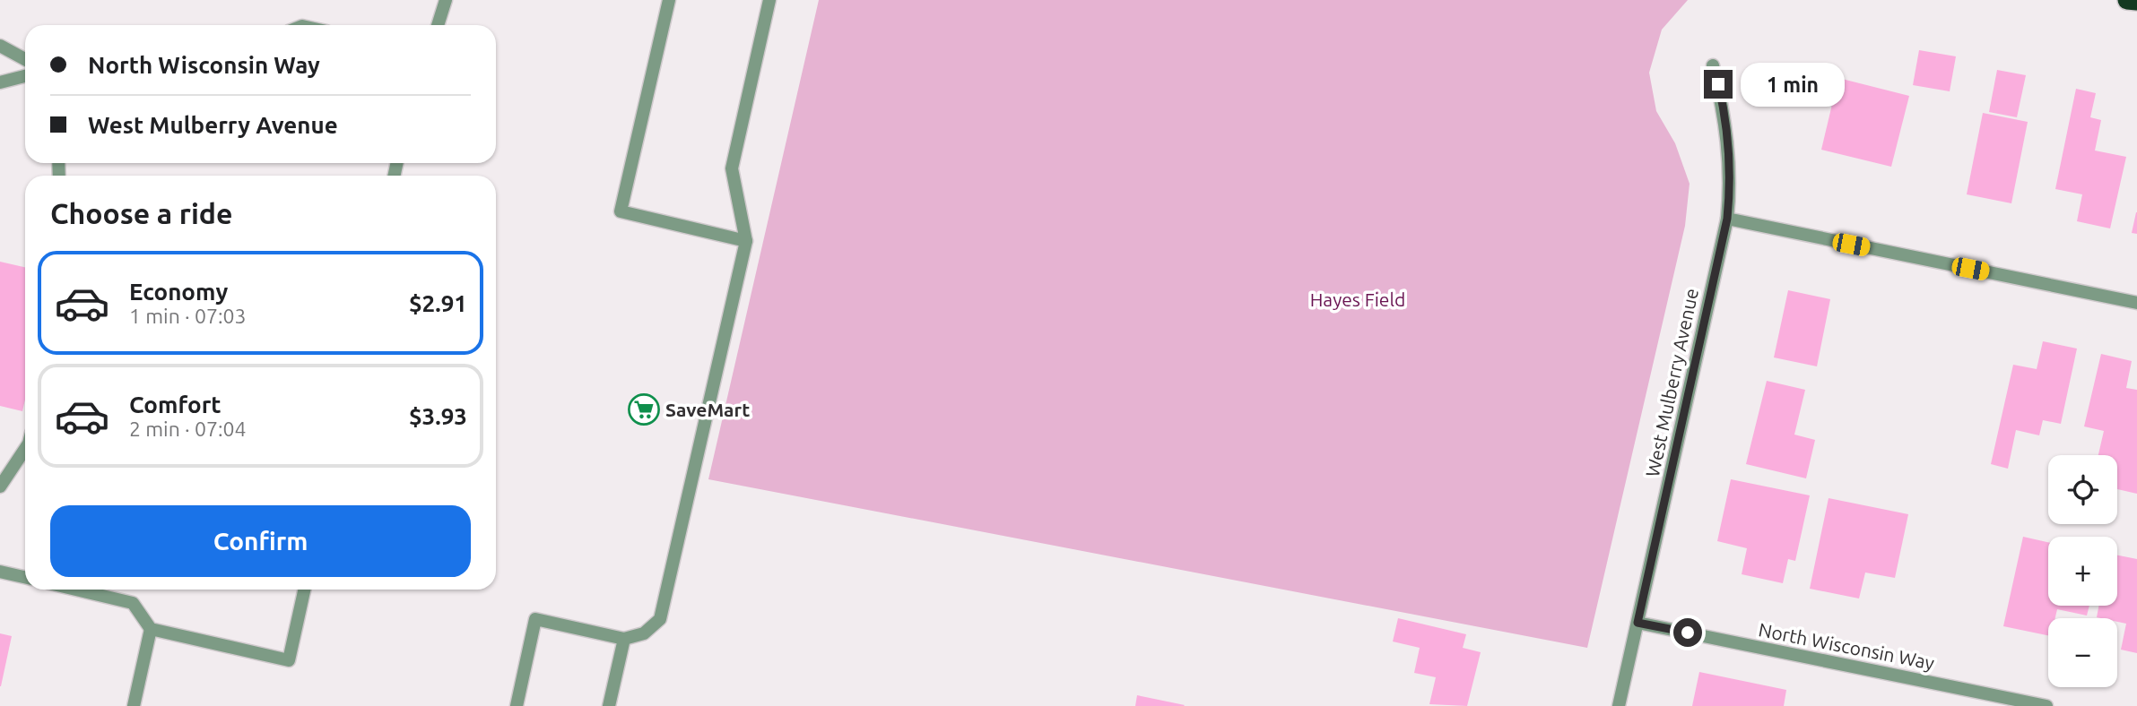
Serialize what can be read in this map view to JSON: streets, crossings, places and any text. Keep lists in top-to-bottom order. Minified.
{"streets":{"street":["West Mulberry Avenue","North Wisconsin Way"]},"crossings":[["West Mulberry Avenue","North Wisconsin Way"]],"parks":["Hayes Field"],"places":{"supermarket":["SaveMart"]},"page":{"banner":["North Wisconsin Way","West Mulberry Avenue"],"bubble":"1 min","heading":"Choose a ride","list":[{"name":"Economy","note":"1 min · 07:03","value":"$2.91"},{"name":"Comfort","note":"2 min · 07:04","value":"$3.93"}],"map_buttons":["+","−"],"buttons":"Confirm"}}
